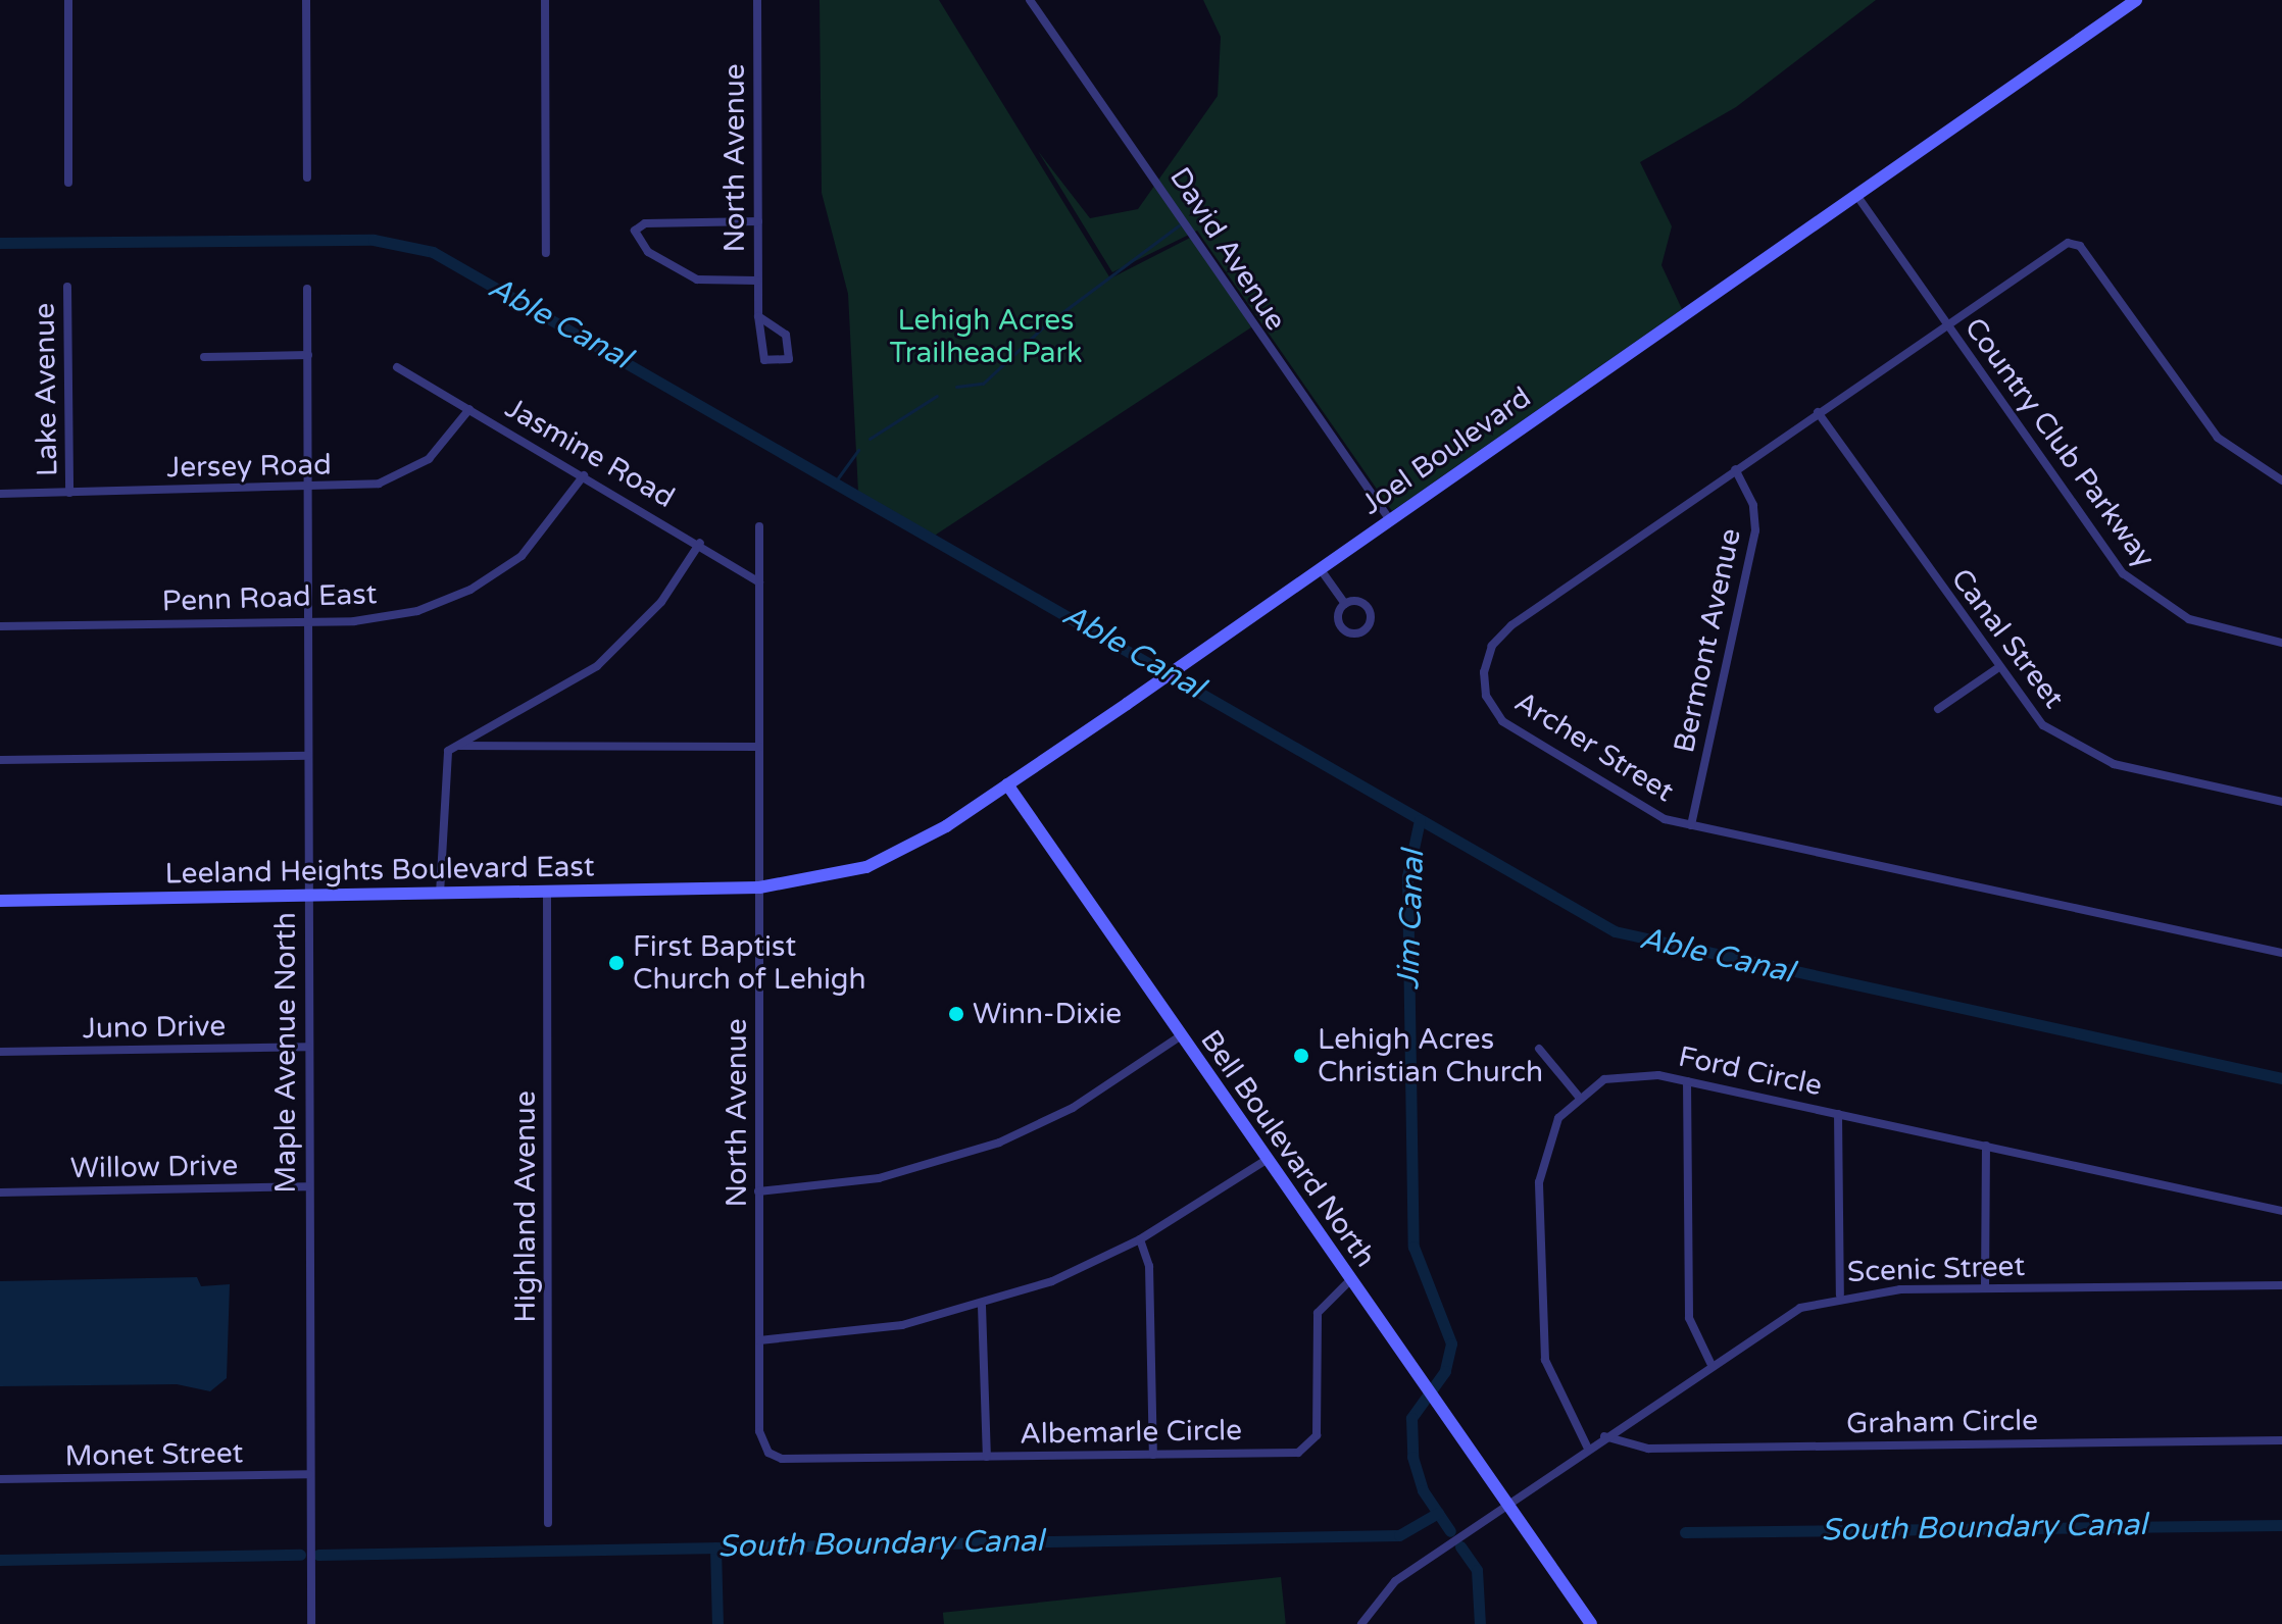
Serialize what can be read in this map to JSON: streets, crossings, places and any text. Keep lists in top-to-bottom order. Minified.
{"streets":{"main road":["Joel Boulevard","Leeland Heights Boulevard East","Bell Boulevard North"],"street":["North Avenue","David Avenue","Lake Avenue","Country Club Parkway","Jasmine Road","Jersey Road","Penn Road East","Canal Street","Bermont Avenue","Archer Street","Juno Drive","Maple Avenue North","Ford Circle","Willow Drive","Highland Avenue","Scenic Street","Graham Circle","Albemarle Circle","Monet Street"]},"crossings":[["North Avenue","Joel Boulevard"],["North Avenue","Jasmine Road"],["North Avenue","Leeland Heights Boulevard East"],["North Avenue","Albemarle Circle"],["David Avenue","Joel Boulevard"],["Lake Avenue","Jersey Road"],["Country Club Parkway","Joel Boulevard"],["Country Club Parkway","Archer Street"],["Joel Boulevard","Leeland Heights Boulevard East"],["Joel Boulevard","Bell Boulevard North"],["Jasmine Road","Jersey Road"],["Jasmine Road","Penn Road East"],["Jersey Road","Maple Avenue North"],["Penn Road East","Maple Avenue North"],["Canal Street","Archer Street"],["Bermont Avenue","Archer Street"],["Leeland Heights Boulevard East","Maple Avenue North"],["Leeland Heights Boulevard East","Highland Avenue"],["Juno Drive","Maple Avenue North"],["Maple Avenue North","Willow Drive"],["Maple Avenue North","Monet Street"],["Ford Circle","Scenic Street"],["Bell Boulevard North","Scenic Street"],["Bell Boulevard North","Albemarle Circle"],["Scenic Street","Graham Circle"]],"water":["Able Canal","Jim Canal","South Boundary Canal"],"parks":["Lehigh Acres Trailhead Park"],"places":["First Baptist Church of Lehigh","Winn-Dixie","Lehigh Acres Christian Church"]}
